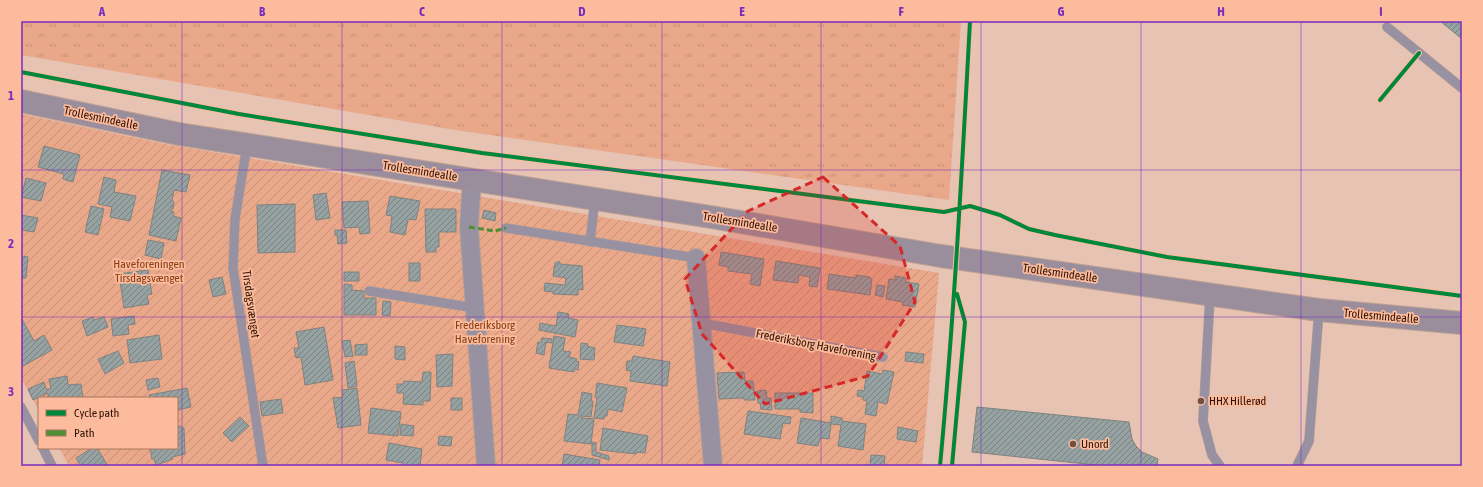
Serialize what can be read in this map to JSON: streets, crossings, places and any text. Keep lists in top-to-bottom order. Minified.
{"streets":{"street":["Trollesmindealle"],"lane":["Tirsdagsvænget","Frederiksborg Haveforening"]},"crossings":[["Trollesmindealle","Tirsdagsvænget"]],"parks":["Haveforeningen Tirsdagsvænget","Frederiksborg Haveforening"],"places":["HHX Hillerød","Unord"],"legend":["Cycle path","Path"],"grid":{"columns":["A","B","C","D","E","F","G","H","I"],"rows":["1","2","3"]}}
